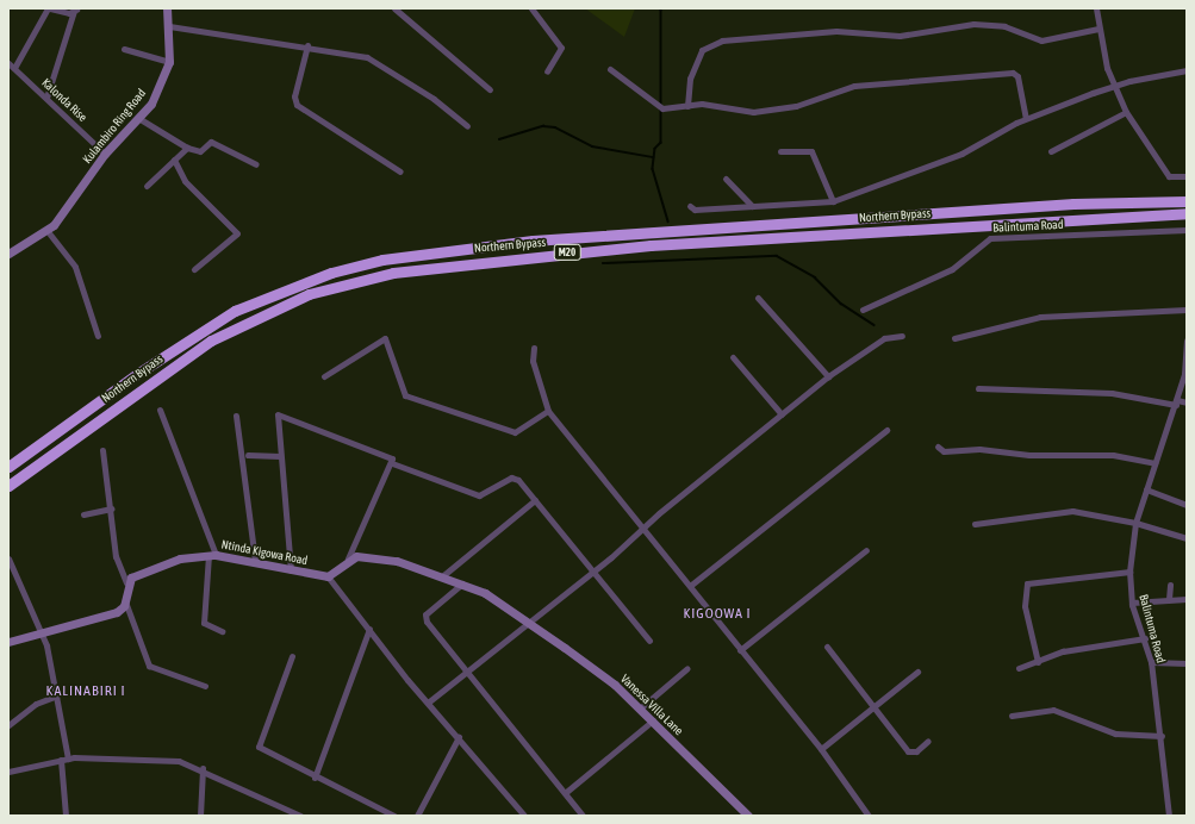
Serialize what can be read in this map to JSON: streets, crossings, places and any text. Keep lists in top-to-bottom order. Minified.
{"streets":{"highway":["Northern Bypass","M20"],"street":["Kalonda Rise","Kulambiro Ring Road","Balintuma Road","Ntinda Kigowa Road","Vanessa Villa Lane"]},"crossings":[["Kalonda Rise","Kulambiro Ring Road"]],"districts":["KIGOOWA I","KALINABIRI I"]}
